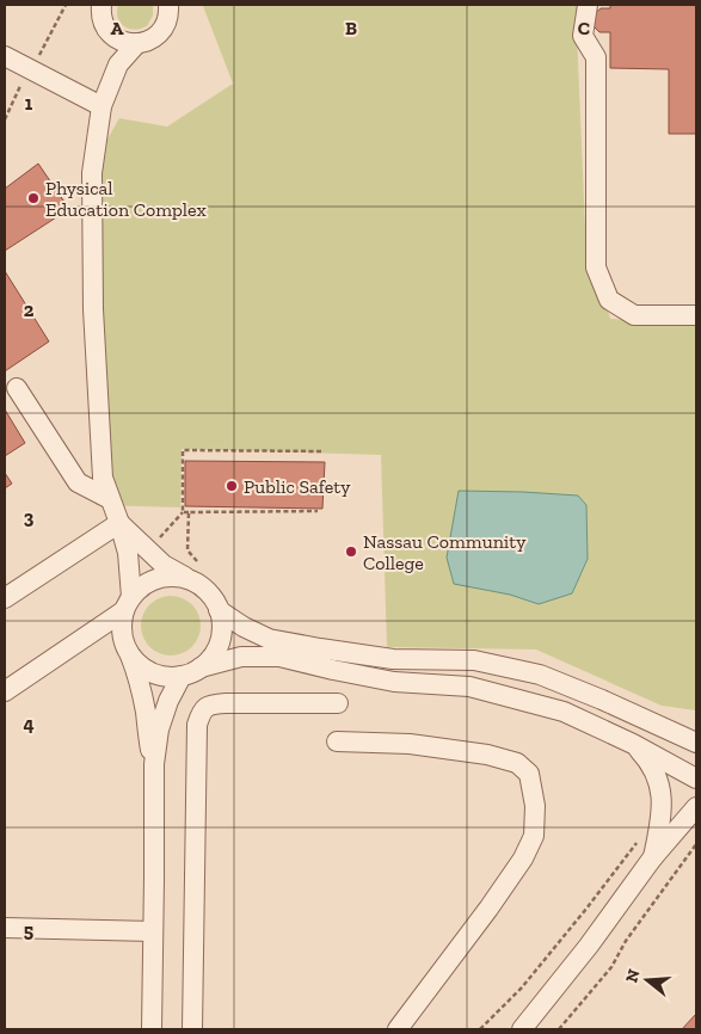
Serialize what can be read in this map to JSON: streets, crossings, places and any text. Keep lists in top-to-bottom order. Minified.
{"places":["Physical Education Complex","Public Safety","Nassau Community College"],"north":"left","grid":{"columns":["A","B","C"],"rows":["1","2","3","4","5"]}}
